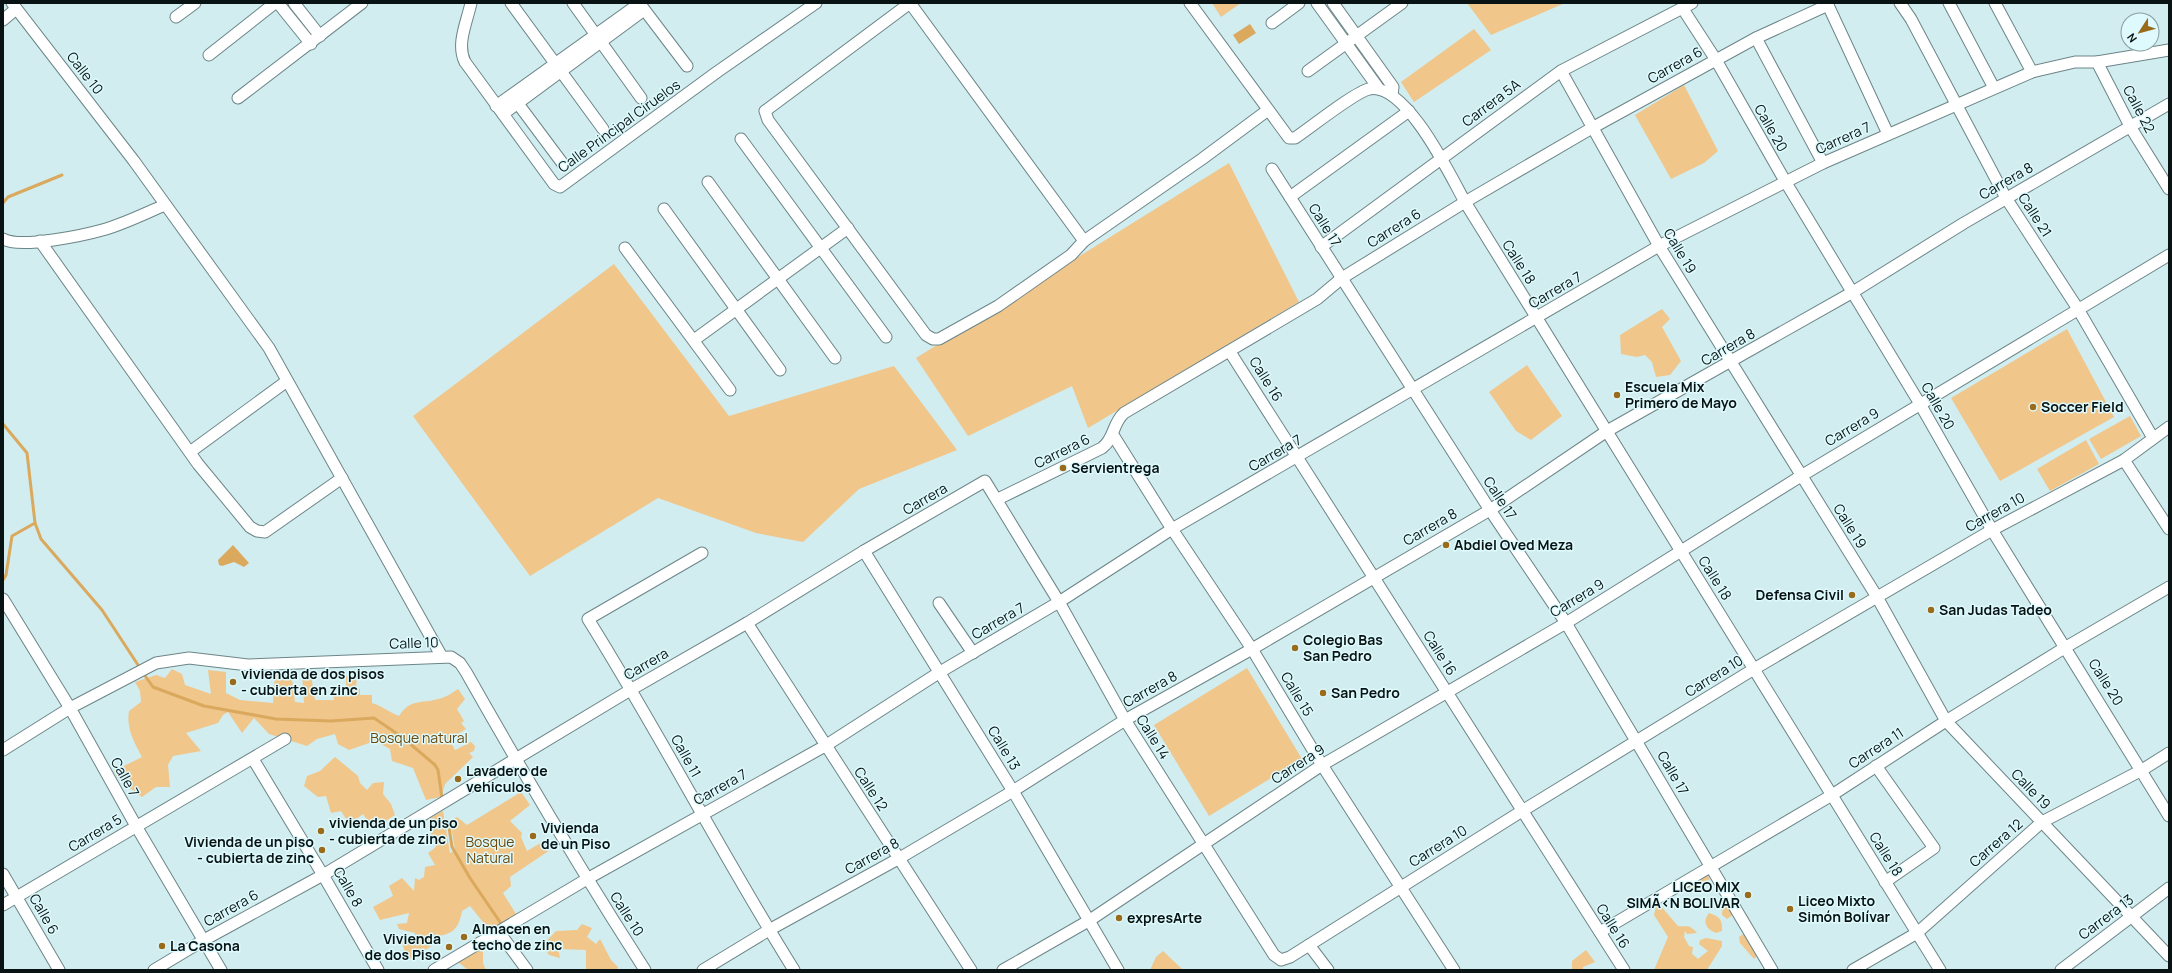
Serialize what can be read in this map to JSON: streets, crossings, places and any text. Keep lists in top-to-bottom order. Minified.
{"streets":{"street":["Carrera 6","Calle 10","Carrera 5A","Calle 22","Calle Principal Ciruelos","Calle 20","Carrera 7","Carrera 8","Calle 21","Calle 17","Calle 19","Calle 18","Calle 16","Carrera 9","Carrera","Carrera 10","Calle 15","Calle 14","Calle 13","Carrera 11","Calle 11","Calle 7","Calle 12","Carrera 5","Carrera 12","Calle 8","Calle 6","Carrera 13"]},"crossings":[["Carrera 6","Calle 20"],["Carrera 6","Calle 17"],["Carrera 6","Calle 19"],["Carrera 6","Calle 18"],["Carrera 6","Calle 16"],["Carrera 6","Carrera"],["Carrera 6","Calle 15"],["Carrera 6","Calle 14"],["Carrera 6","Calle 7"],["Carrera 6","Calle 8"],["Calle 10","Carrera 7"],["Calle 10","Carrera"],["Calle 10","Calle 7"],["Carrera 5A","Calle 20"],["Carrera 5A","Calle 17"],["Carrera 5A","Calle 19"],["Calle 22","Carrera 7"],["Calle 22","Carrera 8"],["Calle 20","Carrera 7"],["Calle 20","Carrera 8"],["Calle 20","Carrera 9"],["Calle 20","Carrera 10"],["Calle 20","Carrera 11"],["Calle 20","Carrera 12"],["Carrera 7","Calle 21"],["Carrera 7","Calle 17"],["Carrera 7","Calle 19"],["Carrera 7","Calle 18"],["Carrera 7","Calle 16"],["Carrera 7","Calle 15"],["Carrera 7","Calle 14"],["Carrera 7","Calle 13"],["Carrera 7","Calle 11"],["Carrera 7","Calle 12"],["Carrera 8","Calle 21"],["Carrera 8","Calle 17"],["Carrera 8","Calle 19"],["Carrera 8","Calle 18"],["Carrera 8","Calle 16"],["Carrera 8","Calle 15"],["Carrera 8","Calle 14"],["Carrera 8","Calle 13"],["Carrera 8","Calle 11"],["Carrera 8","Calle 12"],["Calle 21","Carrera 9"],["Calle 21","Carrera 10"],["Calle 17","Carrera 9"],["Calle 17","Carrera 10"],["Calle 17","Carrera 11"],["Calle 19","Carrera 9"],["Calle 19","Carrera 10"],["Calle 19","Carrera 11"],["Calle 19","Carrera 12"],["Calle 19","Carrera 13"],["Calle 18","Carrera 9"],["Calle 18","Carrera 10"],["Calle 18","Carrera 11"],["Calle 18","Carrera 12"],["Calle 16","Carrera 9"],["Calle 16","Carrera 10"],["Calle 16","Carrera 11"],["Carrera 9","Calle 15"],["Carrera 9","Calle 14"],["Carrera 9","Calle 13"],["Carrera","Calle 14"],["Carrera","Calle 13"],["Carrera","Calle 11"],["Carrera","Calle 12"],["Carrera","Calle 8"],["Carrera 10","Calle 15"],["Carrera 10","Calle 14"],["Calle 7","Carrera 5"],["Carrera 5","Calle 8"],["Carrera 5","Calle 6"]],"parks":["Bosque natural","Bosque Natural"],"places":["Escuela Mix Primero de Mayo","Soccer Field","Servientrega","Abdiel Oved Meza","Defensa Civil","San Judas Tadeo","Colegio Bas San Pedro","vivienda de dos pisos - cubierta en zinc","San Pedro","Lavadero de vehiculos","vivienda de un piso - cubierta de zinc","Vivienda de un Piso","Vivienda de un piso - cubierta de zinc","LICEO MIX SIMÃ‹N BOLIVAR","Liceo Mixto Simón Bolívar","expresArte","Almacen en techo de zinc","La Casona","Vivienda de dos Piso"],"north":"bottom left"}
